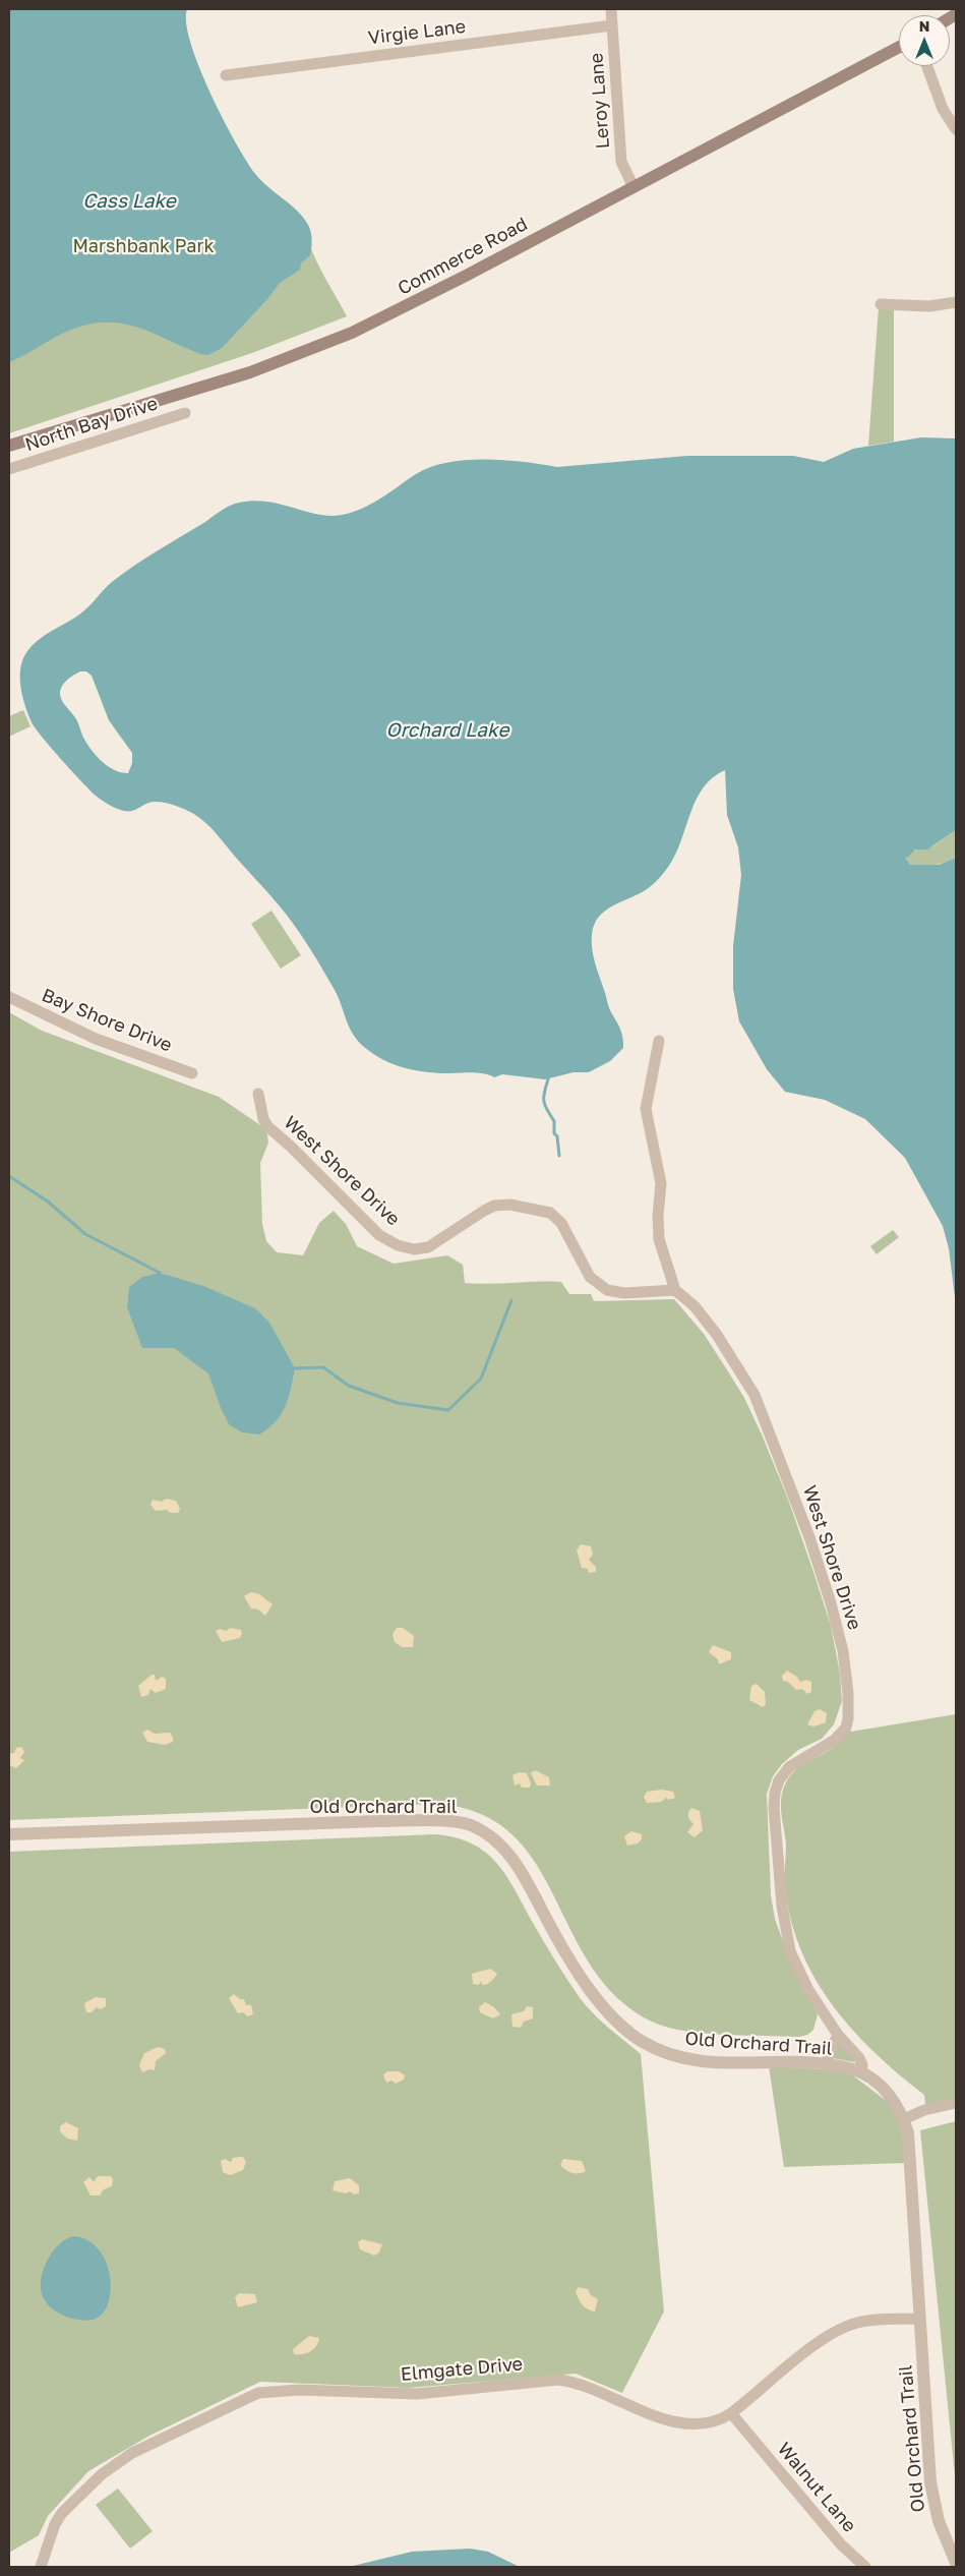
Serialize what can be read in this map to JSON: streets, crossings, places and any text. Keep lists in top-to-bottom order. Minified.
{"streets":{"main road":["Commerce Road"],"street":["Virgie Lane","Leroy Lane","North Bay Drive","Bay Shore Drive","West Shore Drive","Old Orchard Trail","Elmgate Drive","Walnut Lane"]},"crossings":[["Virgie Lane","Leroy Lane"],["Leroy Lane","Commerce Road"],["West Shore Drive","Old Orchard Trail"],["Old Orchard Trail","Elmgate Drive"],["Elmgate Drive","Walnut Lane"]],"water":["Cass Lake","Orchard Lake"],"parks":["Marshbank Park"],"north":"top"}
